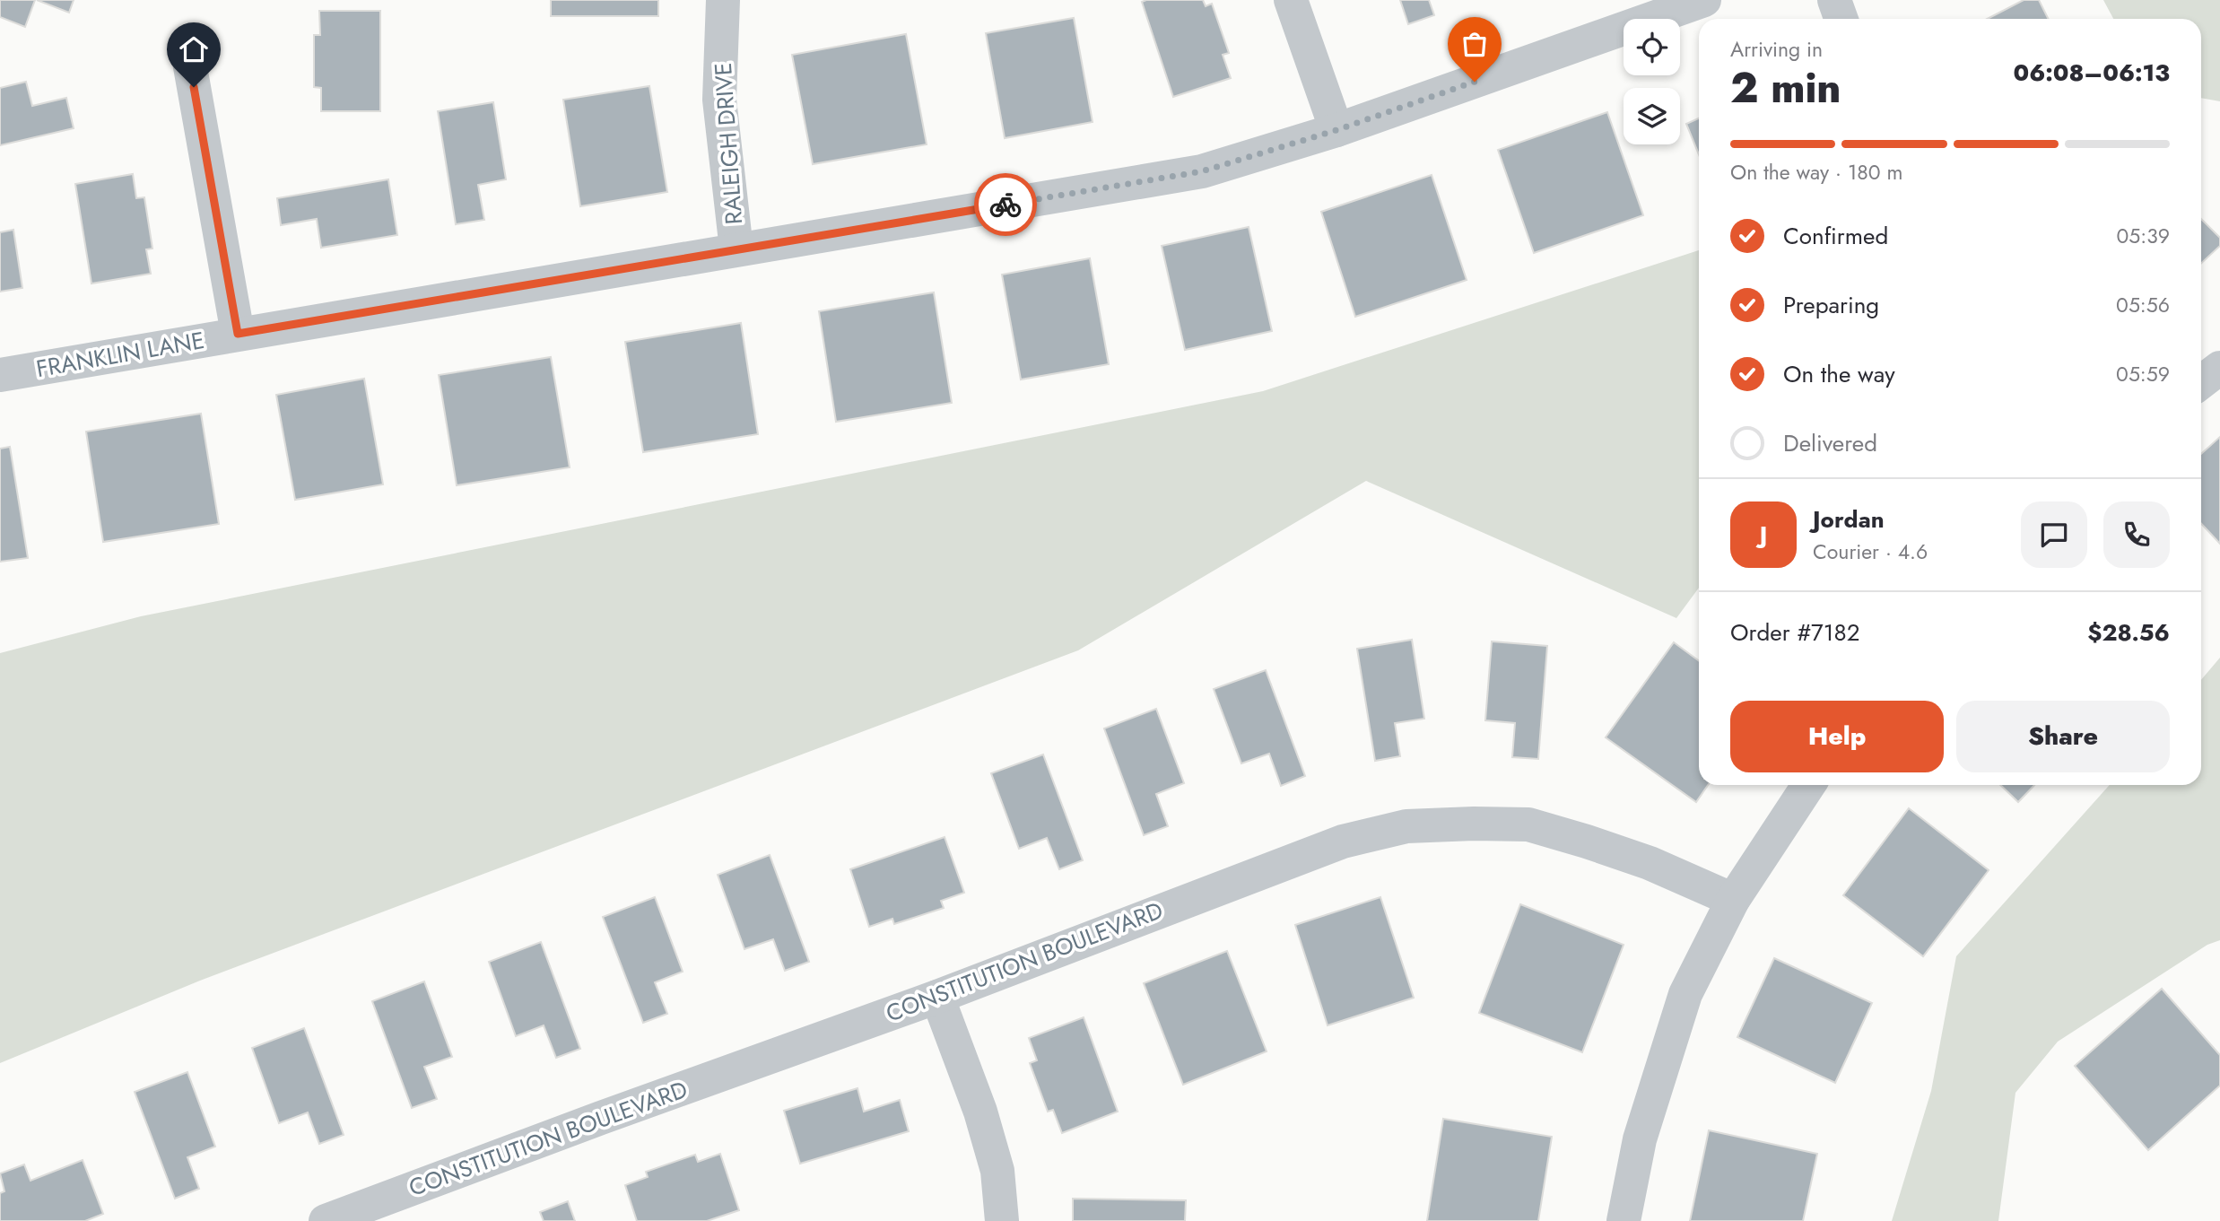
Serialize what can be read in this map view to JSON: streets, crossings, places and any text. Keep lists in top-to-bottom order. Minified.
{"streets":{"street":["RALEIGH DRIVE","FRANKLIN LANE","CONSTITUTION BOULEVARD"]},"crossings":[["RALEIGH DRIVE","FRANKLIN LANE"]],"page":{"heading":["2 min","Arriving in","06:08–06:13"],"panel":["Jordan","Courier · 4.6","Order #7182","$28.56"],"bar":"On the way · 180 m","list":[["Confirmed","05:39"],["Preparing","05:56"],["On the way","05:59"],"Delivered"],"round":"J","buttons":["Help","Share"]}}
